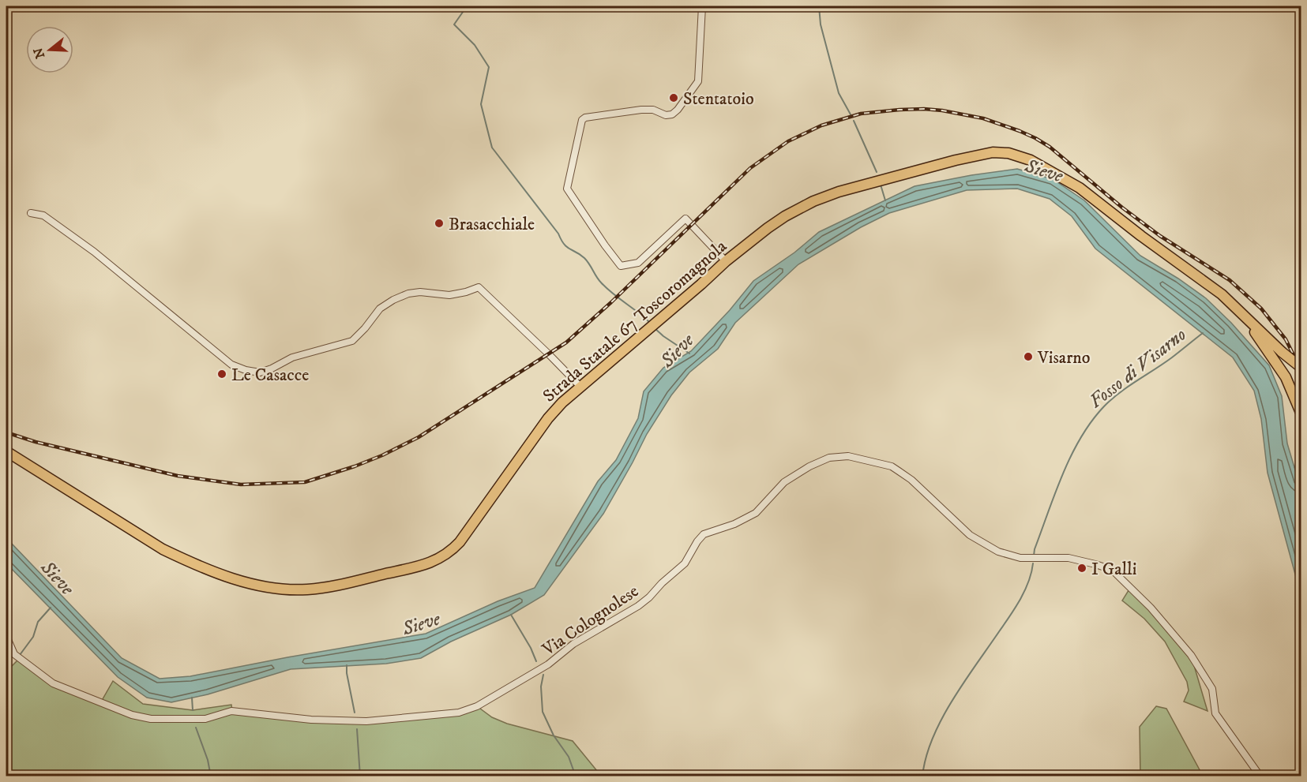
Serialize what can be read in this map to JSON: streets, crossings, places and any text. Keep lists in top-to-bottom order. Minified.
{"streets":{"main road":["Strada Statale 67 Toscoromagnola"],"street":["Via Colognolese"]},"water":["Sieve","Fosso di Visarno"],"places":["Stentatoio","Brasacchiale","Visarno","Le Casacce","I Galli"],"north":"left"}
